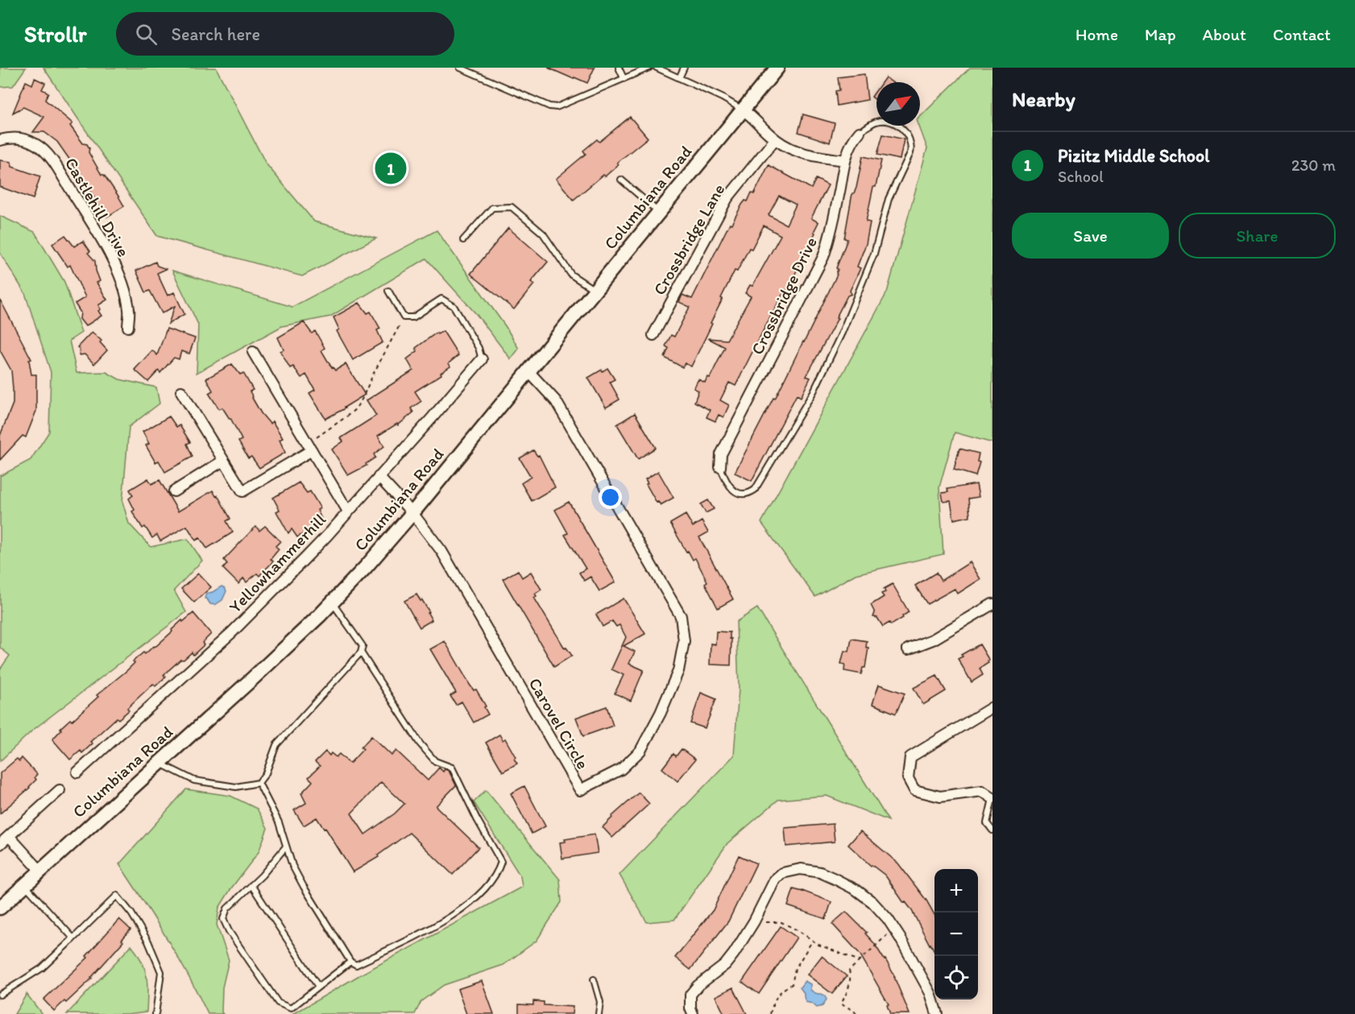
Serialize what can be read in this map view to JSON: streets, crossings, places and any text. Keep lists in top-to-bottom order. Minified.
{"streets":{"main road":["Columbiana Road"],"street":["Castlehill Drive","Crossbridge Lane","Crossbridge Drive","Yellowhammerhill","Carovel Circle"]},"crossings":[["Columbiana Road","Carovel Circle"]],"north":"top right","page":{"header":"Strollr","search":"Search here","nav":["Home","Map","About","Contact"],"heading":"Nearby","list":[{"mark":"1","name":"Pizitz Middle School","note":"School","value":"230 m"}],"pins":"1","buttons":["Save","Share"],"map_buttons":["+","−"]}}
